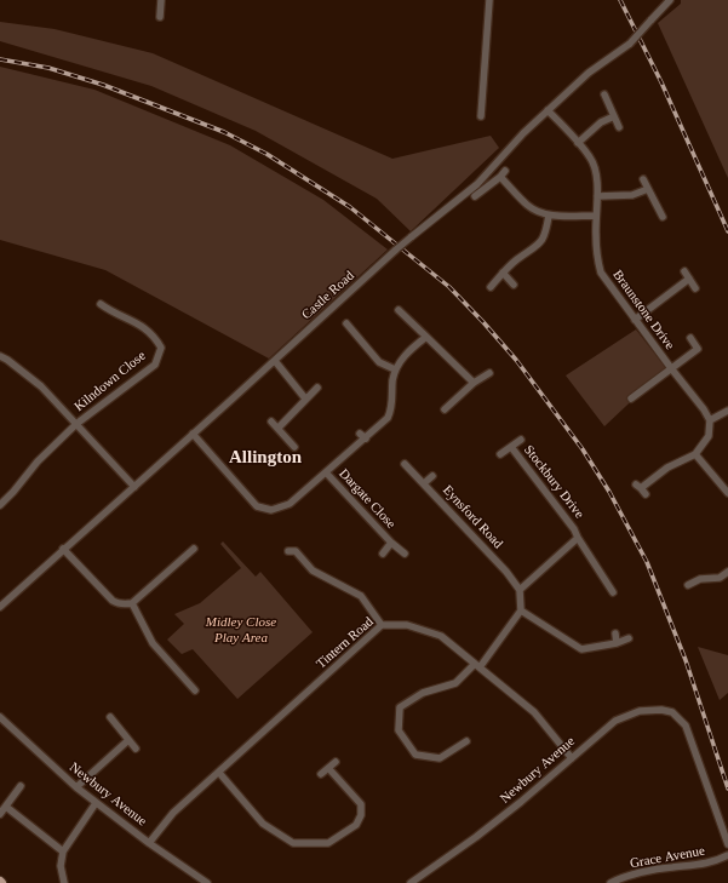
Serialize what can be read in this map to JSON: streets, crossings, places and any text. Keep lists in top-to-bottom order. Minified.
{"streets":{"street":["Castle Road","Braunstone Drive","Kilndown Close","Stockbury Drive","Dargate Close","Eynsford Road","Tintern Road","Newbury Avenue","Grace Avenue"]},"crossings":[["Castle Road","Braunstone Drive"],["Stockbury Drive","Eynsford Road"],["Tintern Road","Newbury Avenue"]],"districts":["Allington"],"parks":["Midley Close Play Area"]}
